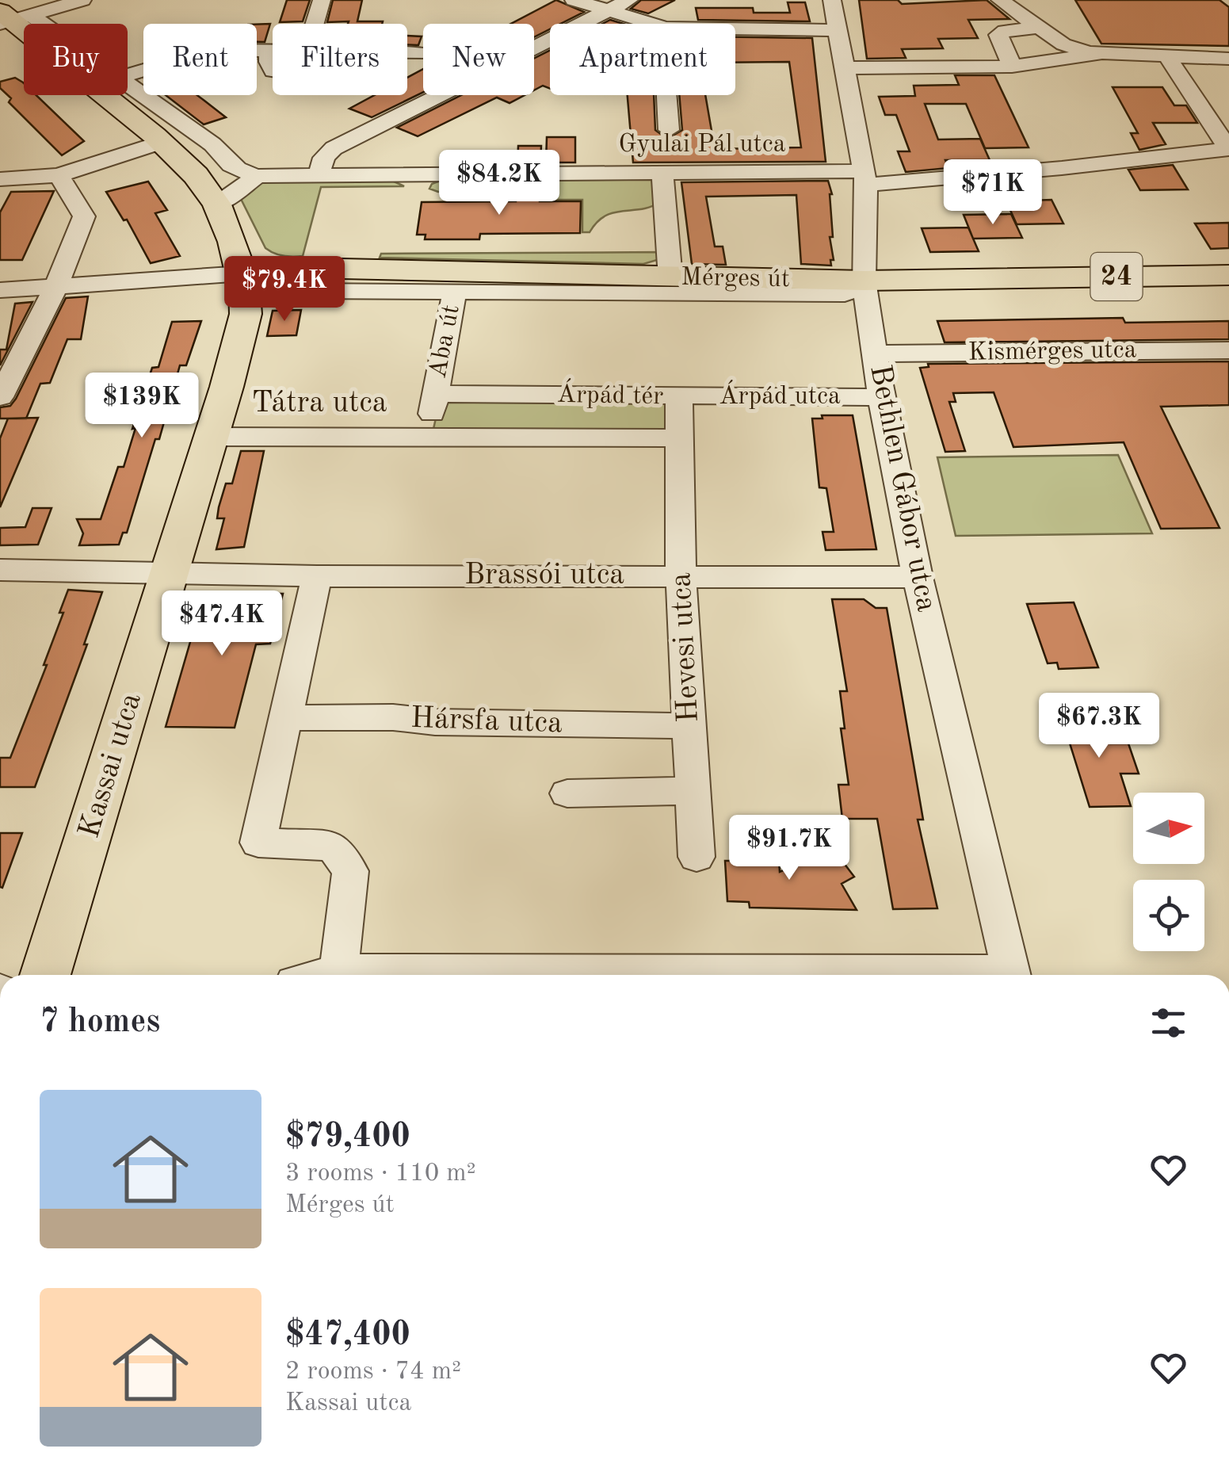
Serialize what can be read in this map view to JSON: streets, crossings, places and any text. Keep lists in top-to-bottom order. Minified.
{"streets":{"main road":["24","Mérges út","Kassai utca"],"street":["Gyulai Pál utca","Aba út","Kismérges utca","Árpád tér","Árpád utca","Tátra utca","Bethlen Gábor utca","Brassói utca","Hevesi utca","Hársfa utca"]},"crossings":[["Gyulai Pál utca","Bethlen Gábor utca"],["Mérges út","Aba út"],["Mérges út","Bethlen Gábor utca"],["Mérges út","Kassai utca"],["Aba út","Árpád tér"],["Kismérges utca","Bethlen Gábor utca"],["Árpád tér","Árpád utca"],["Árpád tér","Tátra utca"],["Árpád tér","Hevesi utca"],["Árpád utca","Bethlen Gábor utca"],["Tátra utca","Kassai utca"],["Bethlen Gábor utca","Brassói utca"],["Brassói utca","Hevesi utca"],["Brassói utca","Kassai utca"],["Hevesi utca","Hársfa utca"]],"north":"right","page":{"chip":["Buy","Rent","Filters","New","Apartment"],"price":["$84.2K","$71K","$79.4K","$139K","$47.4K","$67.3K","$91.7K"],"heading":"7 homes","list":[{"name":"$79,400","note":"3 rooms · 110 m² · Mérges út"},{"name":"$47,400","note":"2 rooms · 74 m² · Kassai utca"}]}}
